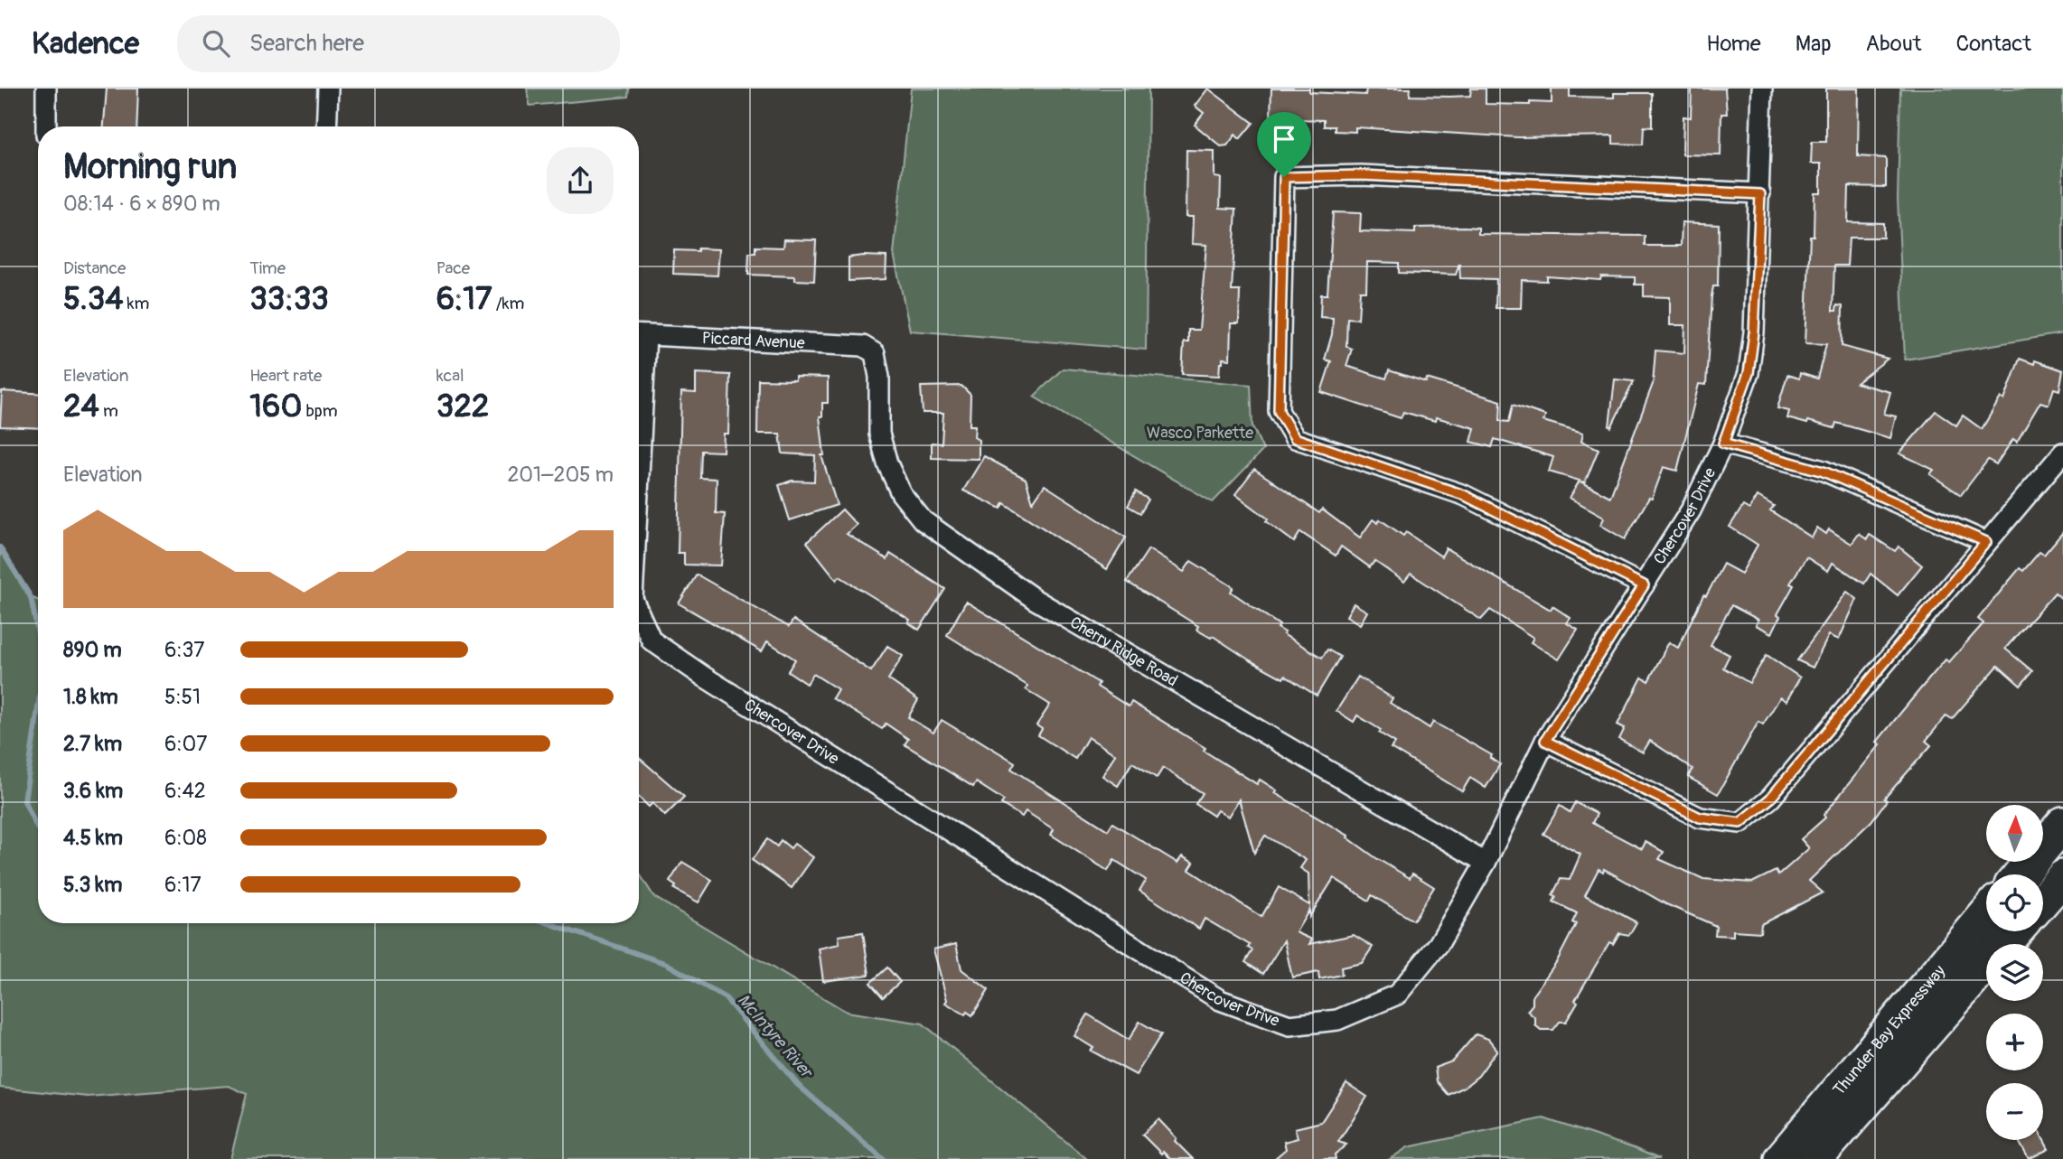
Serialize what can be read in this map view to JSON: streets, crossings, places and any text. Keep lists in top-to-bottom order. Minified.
{"streets":{"highway":["Thunder Bay Expressway"],"street":["Piccard Avenue","Chercover Drive","Cherry Ridge Road"]},"crossings":[["Piccard Avenue","Cherry Ridge Road"],["Chercover Drive","Cherry Ridge Road"]],"water":["McIntyre River"],"parks":["Wasco Parkette"],"north":"top","page":{"header":"Kadence","search":"Search here","nav":["Home","Map","About","Contact"],"heading":["Morning run","08:14 · 6 × 890 m"],"stats":[["Distance","5.34 km"],["Time","33:33"],["Pace","6:17 /km"],["Elevation","24 m"],["Heart rate","160 bpm"],["kcal","322"]],"chart":["Elevation","201–205 m"],"list":[{"name":"890 m","note":"6:37"},{"name":"1.8 km","note":"5:51"},{"name":"2.7 km","note":"6:07"},{"name":"3.6 km","note":"6:42"},{"name":"4.5 km","note":"6:08"},{"name":"5.3 km","note":"6:17"}],"map_buttons":["+","−"]}}
